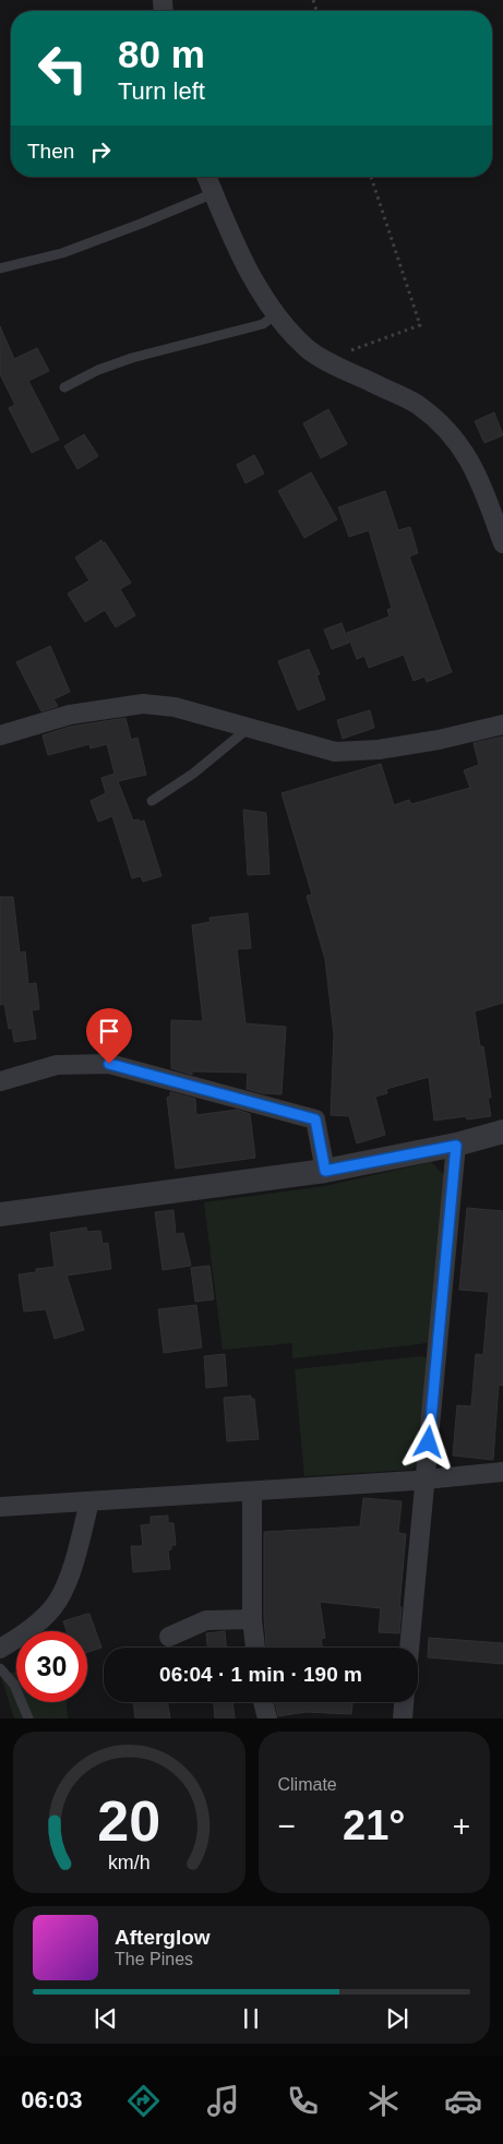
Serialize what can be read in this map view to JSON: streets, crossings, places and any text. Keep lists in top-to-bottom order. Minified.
{"page":{"turn":["80 m","Turn left"],"then":"Then","limit":"30","trip":"06:04 · 1 min · 190 m","tile":"Climate","heat":["−","21°","+"],"song":["Afterglow","The Pines"],"tabs":"06:03","gauge":["20","km/h"]}}
